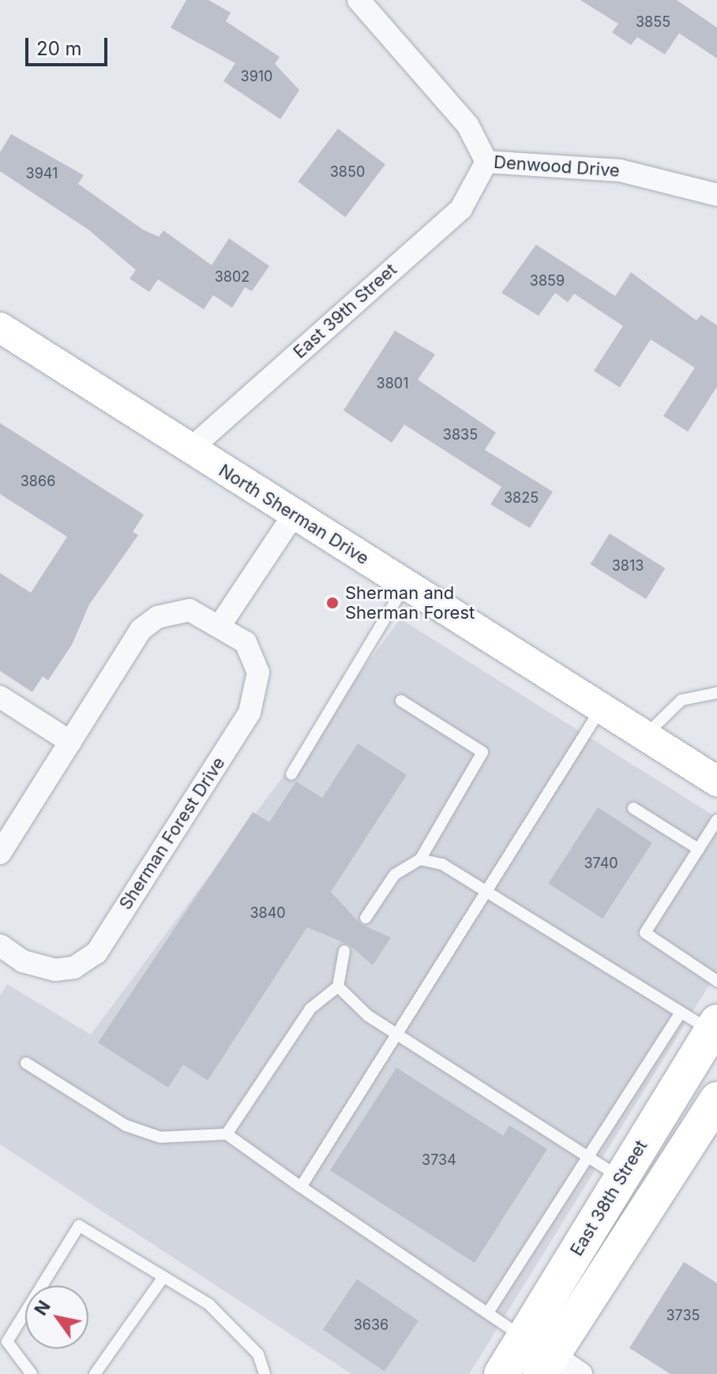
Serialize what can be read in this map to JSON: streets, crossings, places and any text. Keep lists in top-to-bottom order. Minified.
{"streets":{"main road":["North Sherman Drive","East 38th Street"],"street":["Denwood Drive","East 39th Street","Sherman Forest Drive"]},"crossings":[["Denwood Drive","East 39th Street"],["East 39th Street","North Sherman Drive"]],"places":["Sherman and Sherman Forest"],"house_numbers":["3855","3910","3850","3941","3802","3859","3801","3835","3866","3825","3813","3740","3840","3734","3735","3636"],"scale_bar":"20 m","north":"top left"}
